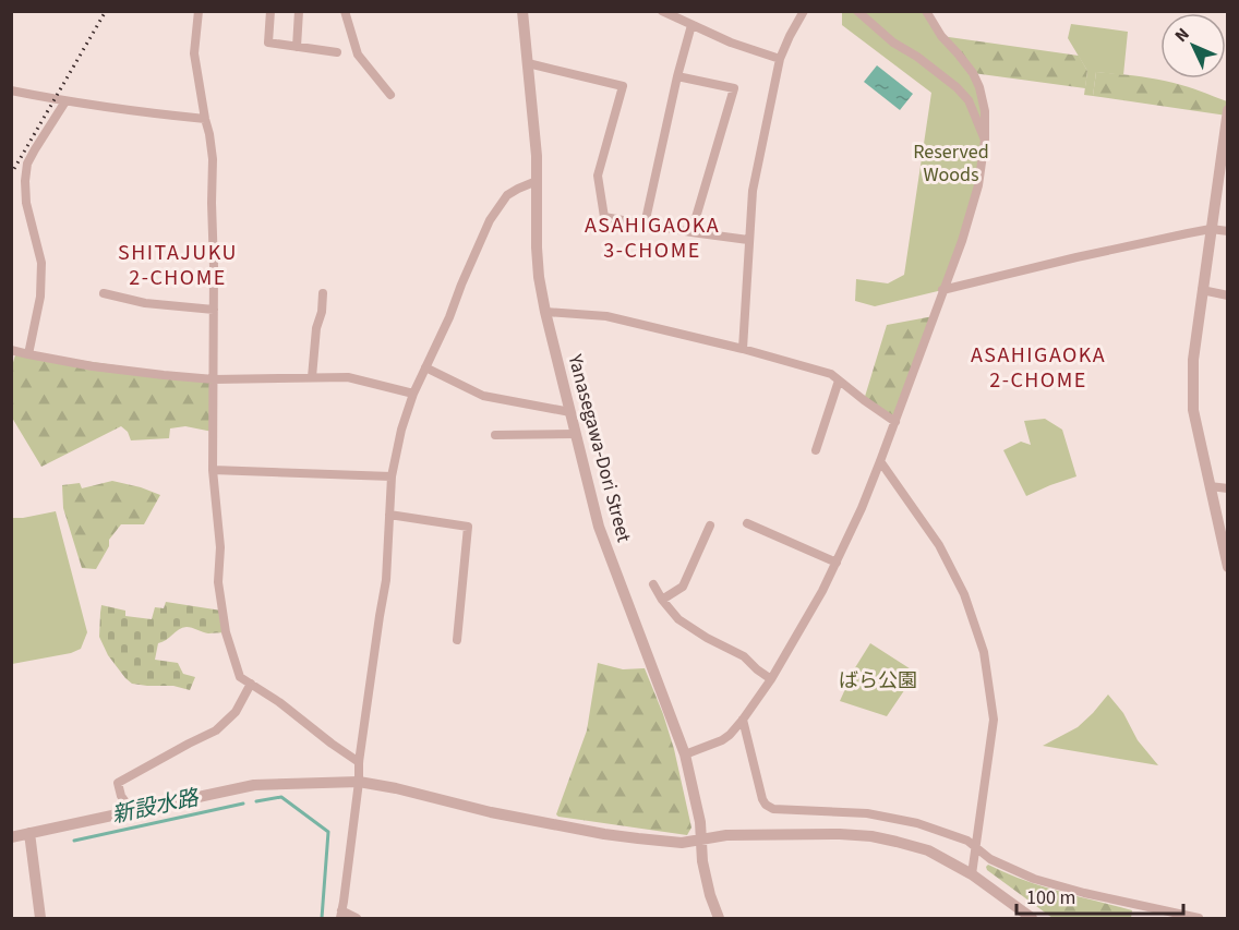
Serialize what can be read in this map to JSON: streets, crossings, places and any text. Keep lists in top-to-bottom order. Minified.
{"streets":{"street":["Yanasegawa-Dori Street"]},"districts":["ASAHIGAOKA 3-CHOME","SHITAJUKU 2-CHOME","ASAHIGAOKA 2-CHOME"],"water":["新設水路"],"parks":["Reserved Woods","ばら公園"],"scale_bar":"100 m","north":"top left"}
